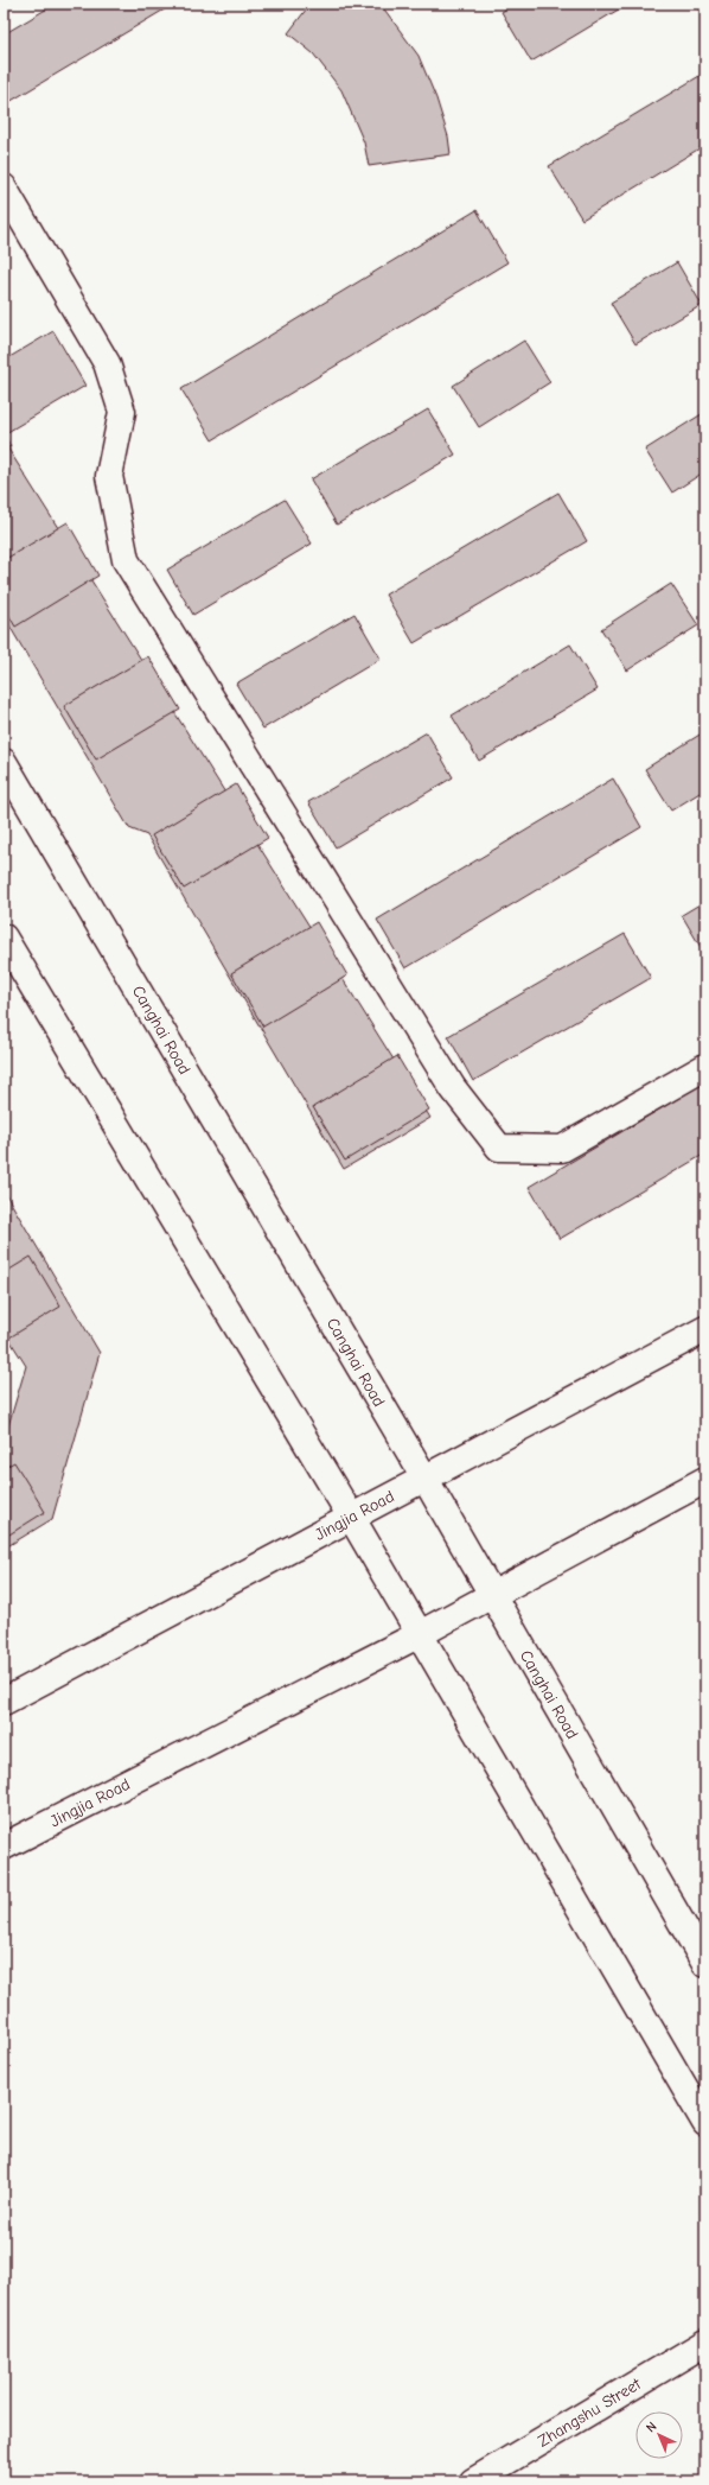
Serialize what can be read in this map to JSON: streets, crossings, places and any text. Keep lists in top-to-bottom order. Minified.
{"streets":{"main road":["Canghai Road","Jingjia Road","Zhangshu Street"]},"crossings":[["Canghai Road","Jingjia Road"]],"north":"top left"}
